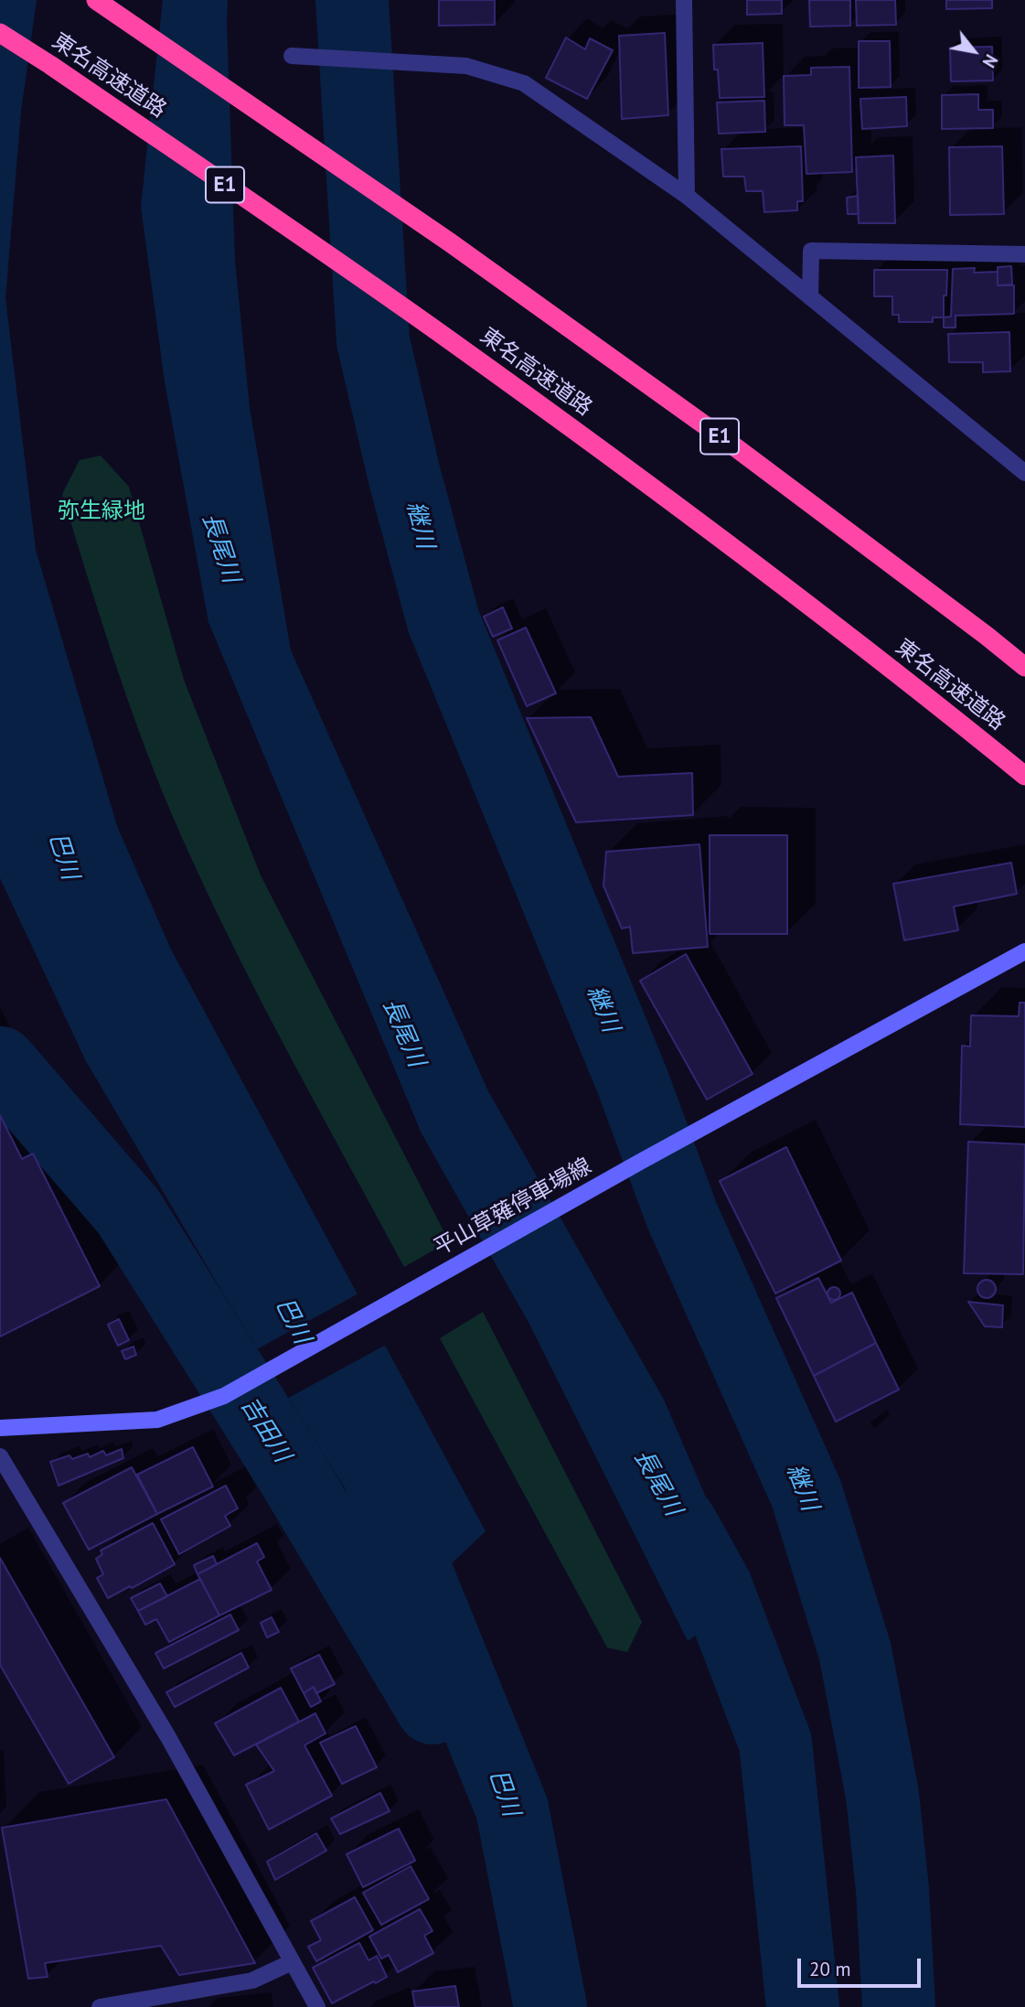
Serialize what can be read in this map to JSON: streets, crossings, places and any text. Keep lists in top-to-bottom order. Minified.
{"streets":{"highway":["東名高速道路","E1"],"main road":["平山草薙停車場線"]},"water":["継川","長尾川","巴川","吉田川"],"parks":["弥生緑地"],"scale_bar":"20 m","north":"bottom right"}
